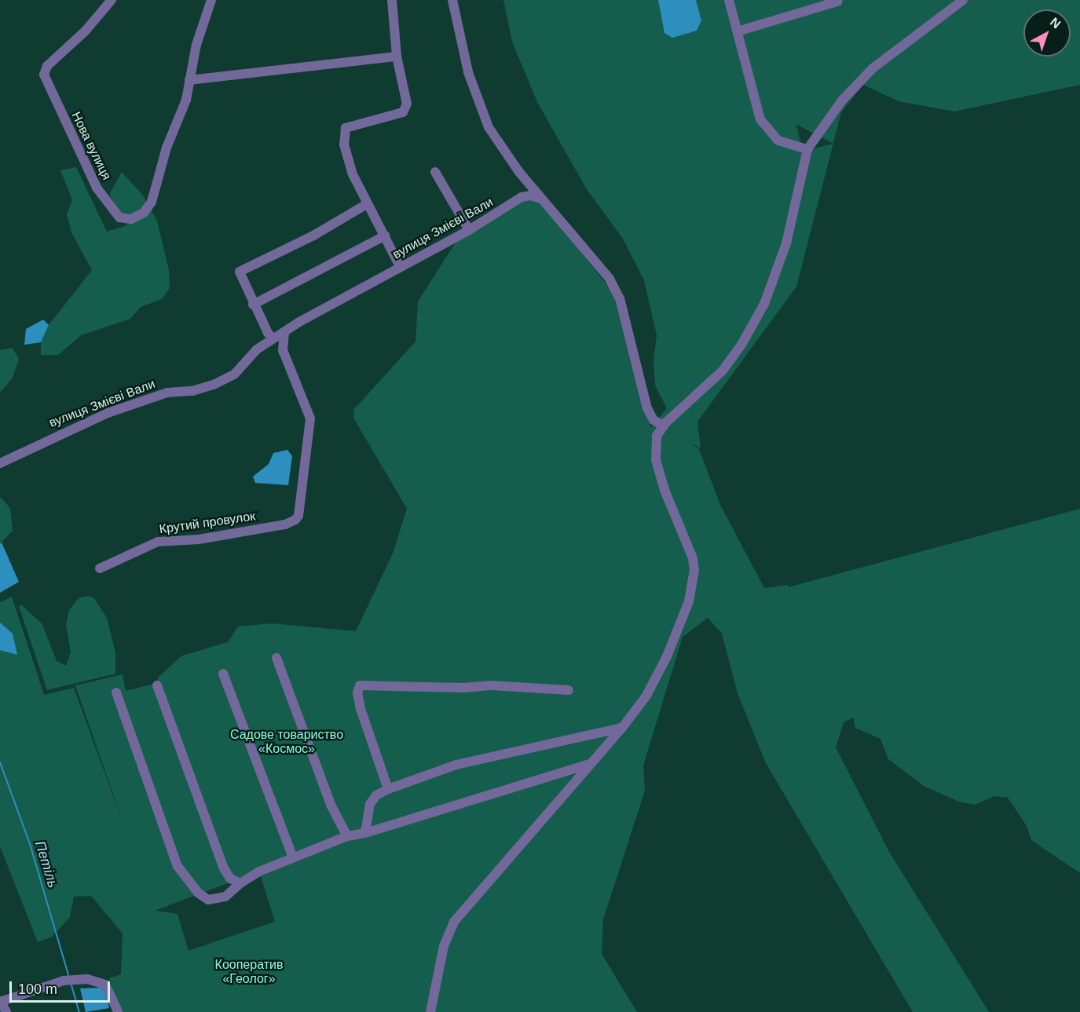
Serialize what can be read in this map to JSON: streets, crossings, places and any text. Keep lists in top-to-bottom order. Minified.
{"streets":{"street":["Нова вулиця","вулиця Змієві Вали","Крутий провулок"]},"crossings":[["вулиця Змієві Вали","Крутий провулок"]],"water":["Петіль"],"parks":["Садове товариство «Космос»","Кооператив «Геолог»"],"scale_bar":"100 m","north":"top right"}
